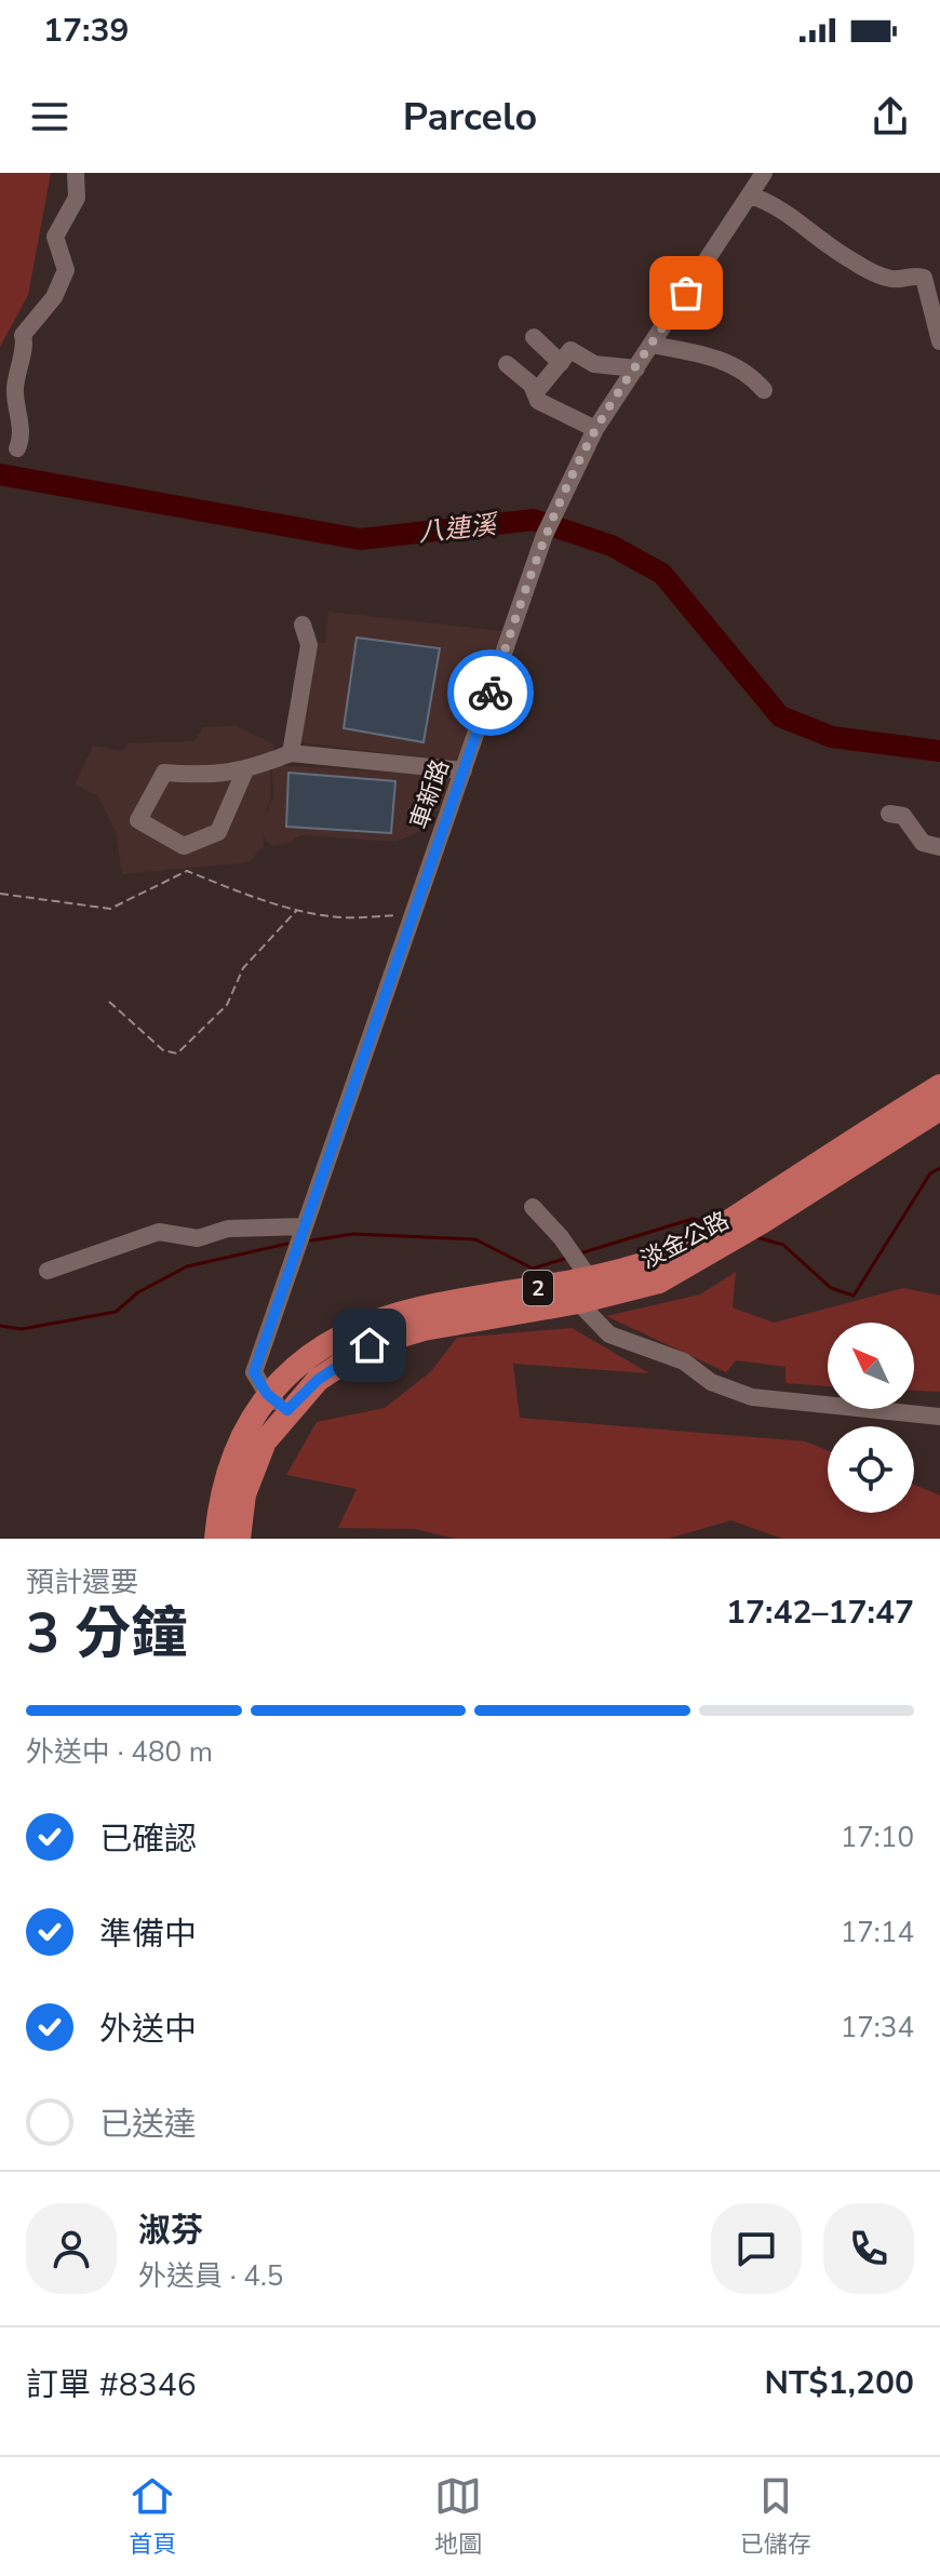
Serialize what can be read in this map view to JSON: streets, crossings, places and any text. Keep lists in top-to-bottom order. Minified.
{"streets":{"main road":["淡金公路","2"],"street":["車新路"]},"crossings":[["車新路","淡金公路"]],"water":["八連溪"],"north":"top left","page":{"status":"17:39","header":"Parcelo","heading":["3 分鐘","預計還要","17:42–17:47"],"panel":["淑芬","外送員 · 4.5","訂單 #8346","NT$1,200"],"bar":"外送中 · 480 m","list":[["已確認","17:10"],["準備中","17:14"],["外送中","17:34"],"已送達"],"tabs":["首頁","地圖","已儲存"]}}
